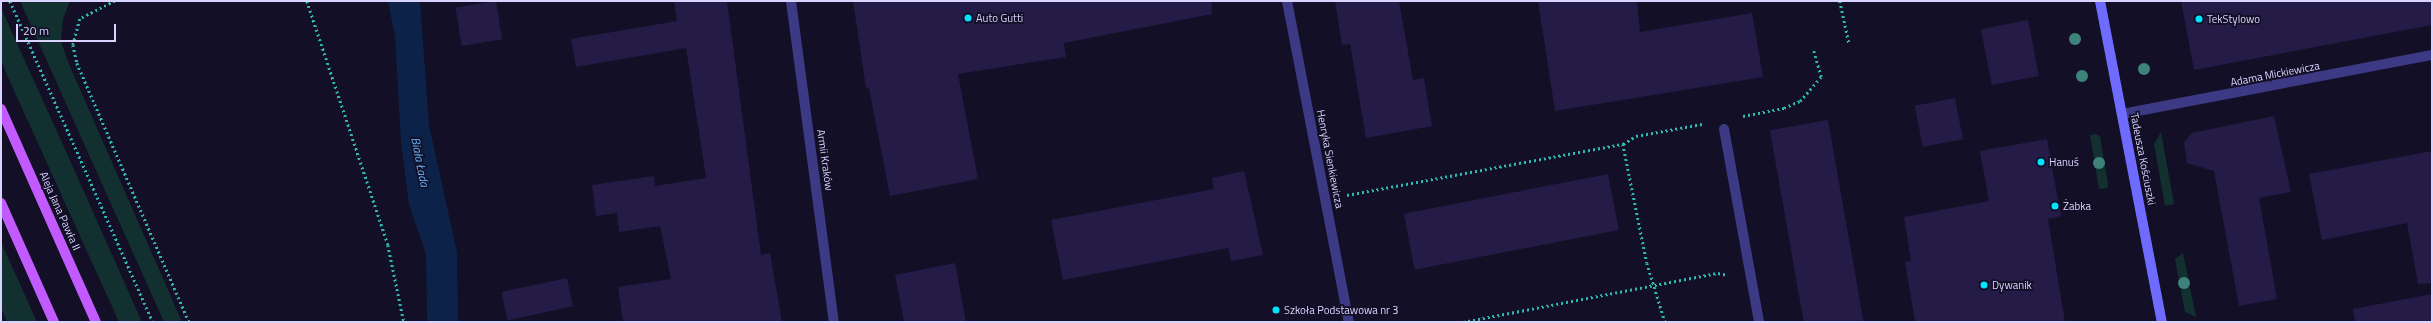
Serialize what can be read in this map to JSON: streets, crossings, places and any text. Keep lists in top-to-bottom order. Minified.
{"streets":{"main road":["Aleja Jana Pawła II"],"street":["Adama Mickiewicza","Henryka Sienkiewicza","Tadeusza Kościuszki","Armii Kraków"]},"crossings":[["Adama Mickiewicza","Tadeusza Kościuszki"]],"water":["Biała Łada"],"places":["Auto Gutti","TekStylowo","Hanuś","Żabka","Dywanik","Szkoła Podstawowa nr 3"],"scale_bar":"20 m"}
